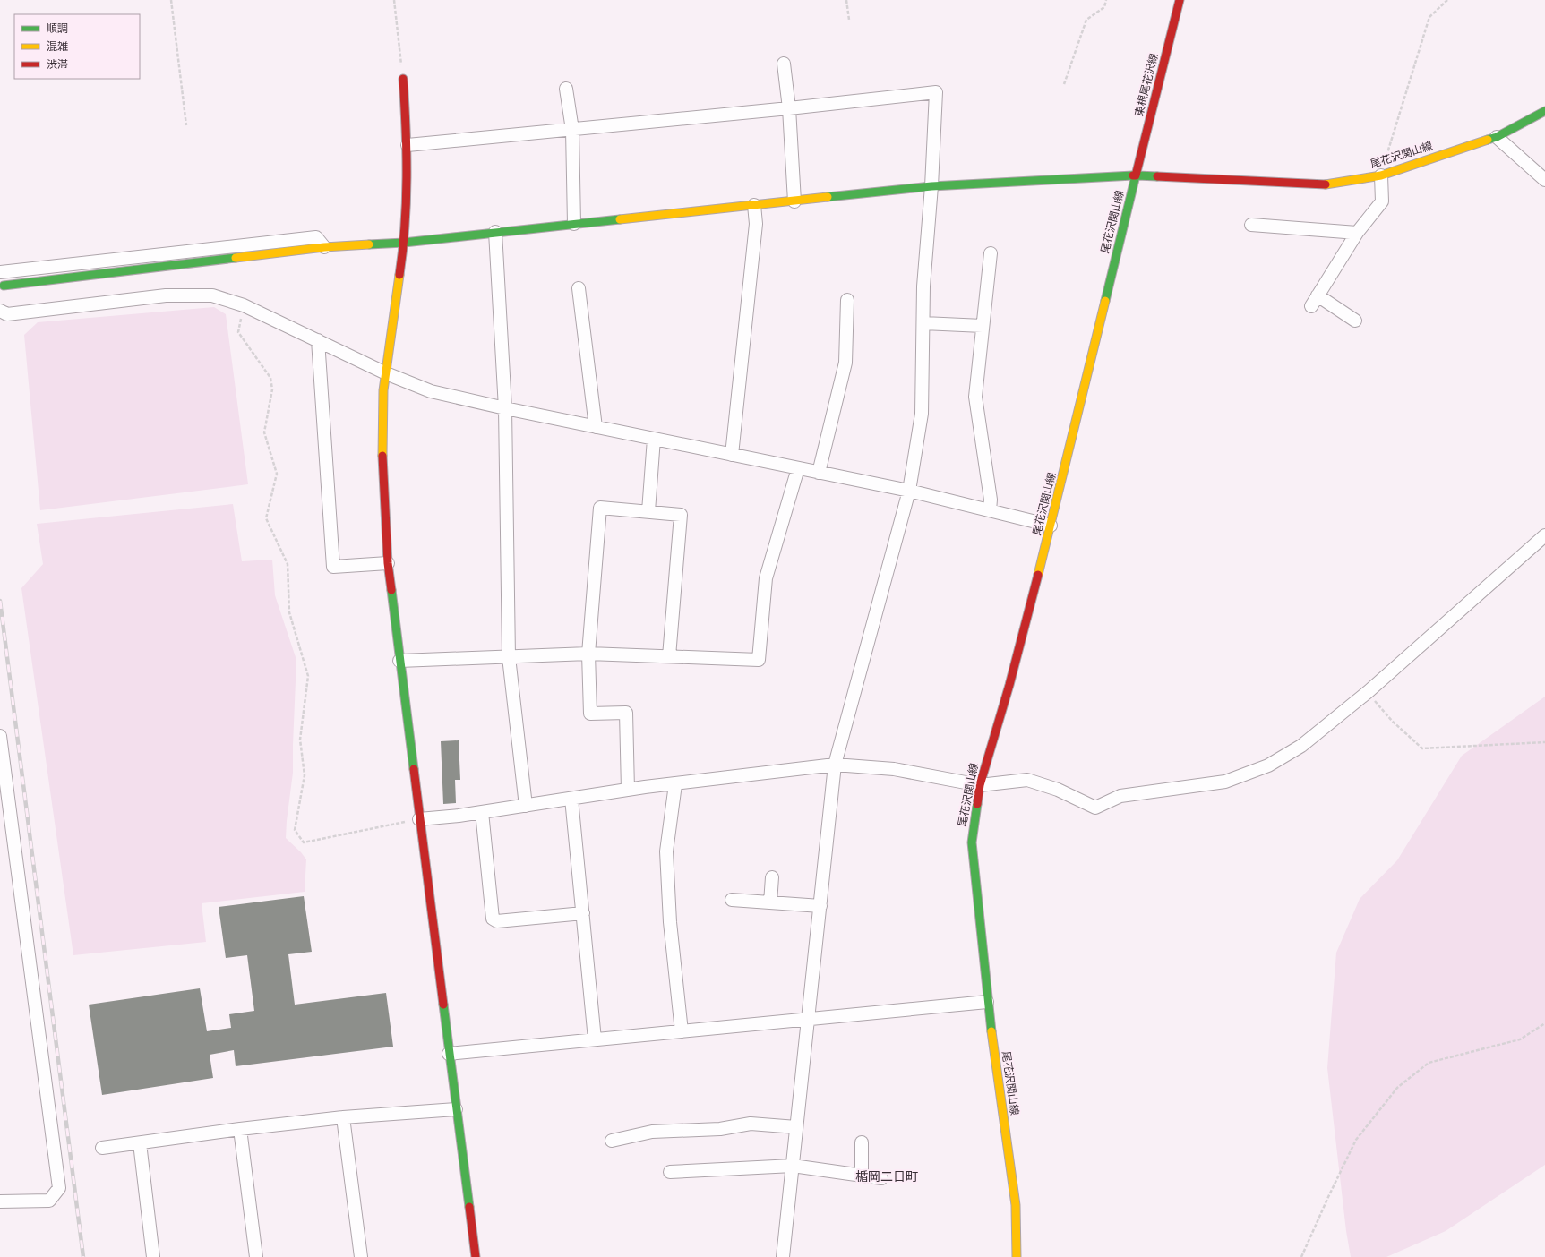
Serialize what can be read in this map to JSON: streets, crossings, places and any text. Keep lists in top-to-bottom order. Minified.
{"streets":{"street":["東根尾花沢線","尾花沢関山線"]},"crossings":[["東根尾花沢線","尾花沢関山線"]],"districts":["楯岡二日町"],"legend":["順調","混雑","渋滞"]}
